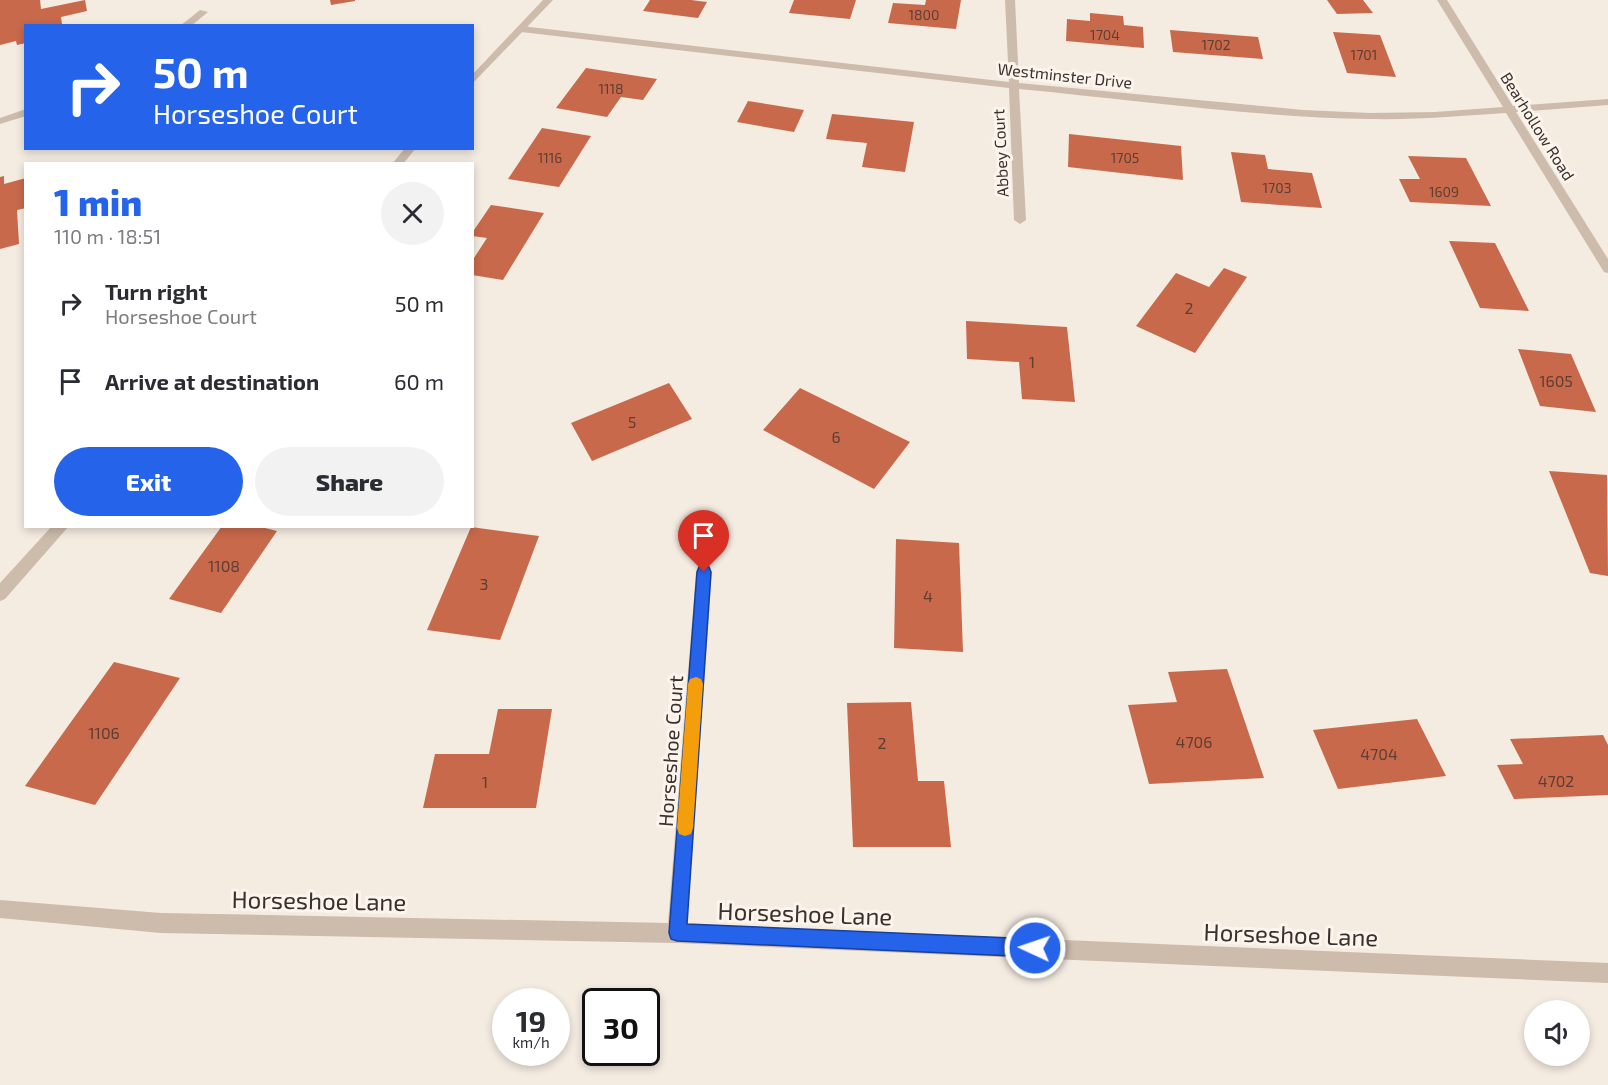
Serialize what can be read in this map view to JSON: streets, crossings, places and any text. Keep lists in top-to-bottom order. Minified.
{"streets":{"street":["Westminster Drive","Bearhollow Road","Abbey Court","Horseshoe Court","Horseshoe Lane"]},"crossings":[["Westminster Drive","Bearhollow Road"],["Westminster Drive","Abbey Court"],["Horseshoe Court","Horseshoe Lane"]],"house_numbers":["1800","1704","1702","1701","1118","1116","1705","1703","1609","2","1","1605","5","6","1108","3","4","1106","4706","2","4704","4702","1"],"page":{"turn":["50 m","Horseshoe Court"],"heading":["1 min","110 m · 18:51"],"list":[{"name":"Turn right","note":"Horseshoe Court","value":"50 m"},{"name":"Arrive at destination","value":"60 m"}],"buttons":["Exit","Share"],"speed":"19 km/h","limit":"30"}}
